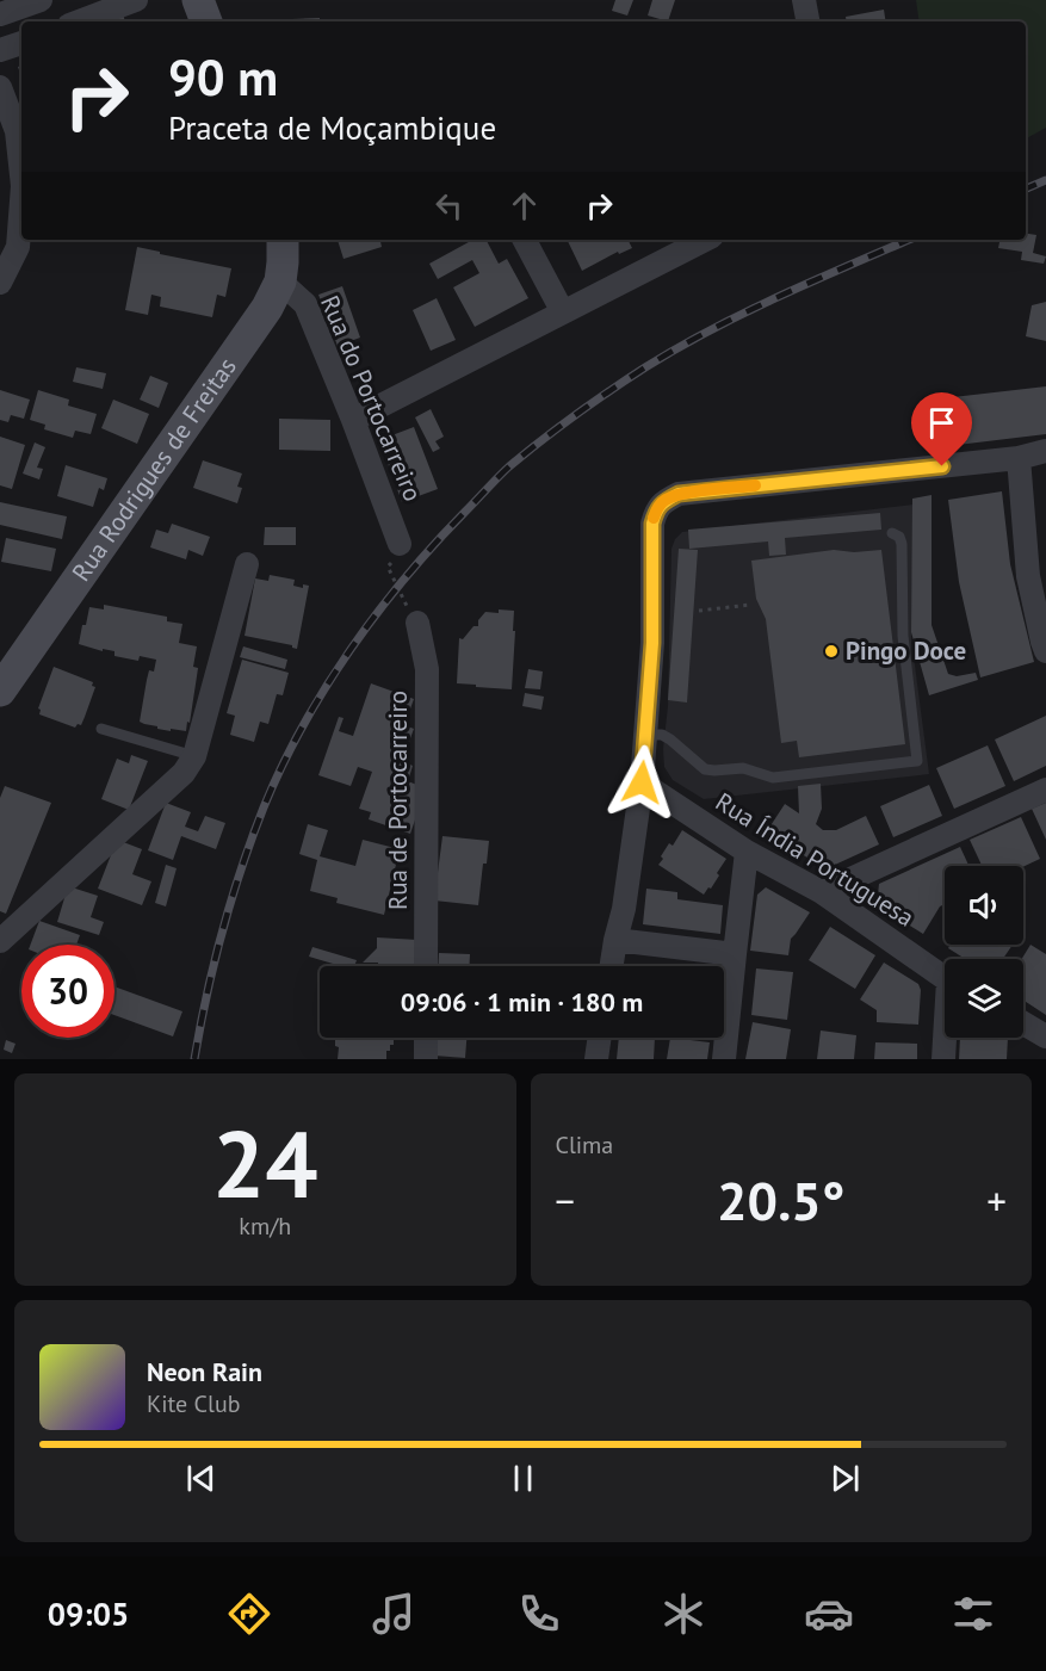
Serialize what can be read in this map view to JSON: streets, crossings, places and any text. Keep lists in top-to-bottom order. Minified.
{"streets":{"main road":["Rua Rodrigues de Freitas"],"street":["Rua do Portocarreiro","Rua de Portocarreiro","Rua Índia Portuguesa"]},"crossings":[["Rua do Portocarreiro","Rua Rodrigues de Freitas"]],"places":["Pingo Doce"],"page":{"turn":["90 m","Praceta de Moçambique"],"limit":"30","trip":"09:06 · 1 min · 180 m","tile":[["24","km/h"],"Clima"],"heat":["−","20.5°","+"],"song":["Neon Rain","Kite Club"],"tabs":"09:05"}}
